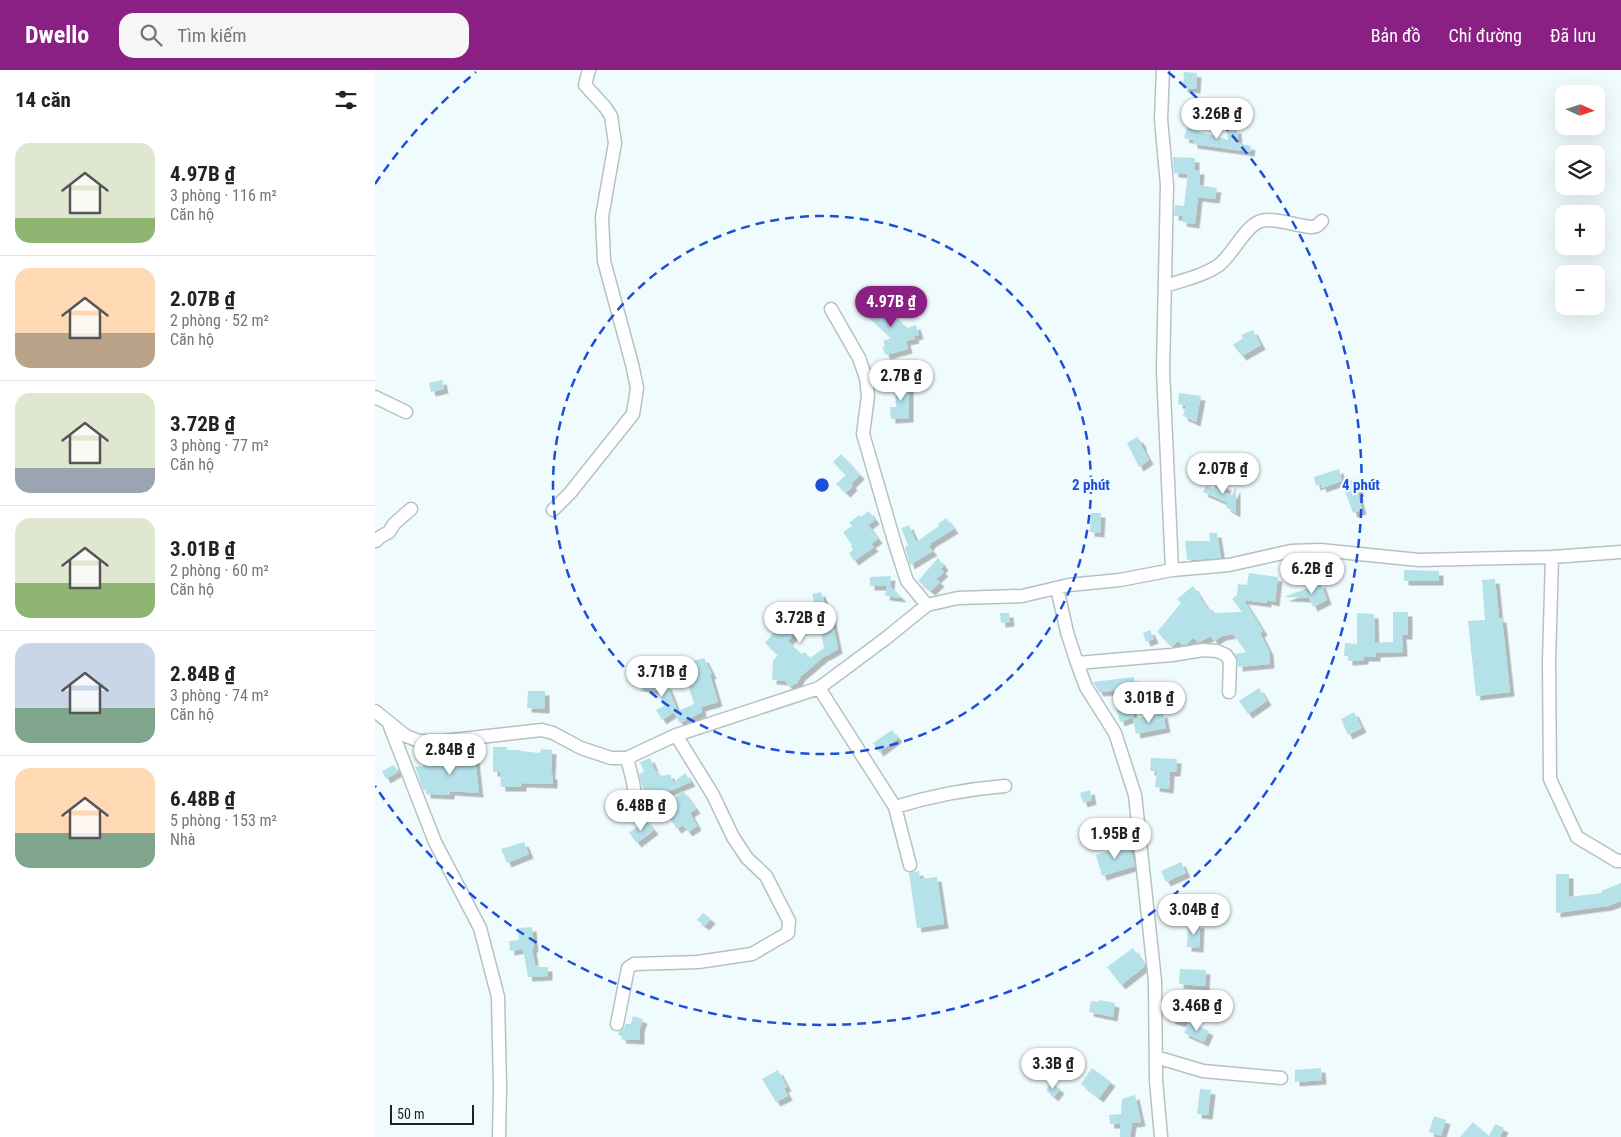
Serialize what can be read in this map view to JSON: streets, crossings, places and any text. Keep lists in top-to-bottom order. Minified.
{"scale_bar":"50 m","north":"right","page":{"header":"Dwello","search":"Tìm kiếm","nav":["Bản đồ","Chỉ đường","Đã lưu"],"heading":"14 căn","map_buttons":["+","−"],"price":["3.26B ₫","4.97B ₫","2.7B ₫","2.07B ₫","6.2B ₫","3.72B ₫","3.71B ₫","3.01B ₫","2.84B ₫","6.48B ₫","1.95B ₫","3.04B ₫","3.46B ₫","3.3B ₫"],"list":[{"name":"4.97B ₫","note":"3 phòng · 116 m² · Căn hộ"},{"name":"2.07B ₫","note":"2 phòng · 52 m² · Căn hộ"},{"name":"3.72B ₫","note":"3 phòng · 77 m² · Căn hộ"},{"name":"3.01B ₫","note":"2 phòng · 60 m² · Căn hộ"},{"name":"2.84B ₫","note":"3 phòng · 74 m² · Căn hộ"},{"name":"6.48B ₫","note":"5 phòng · 153 m² · Nhà"}],"scale":"50 m"},"rings":["2 phút","4 phút"]}
